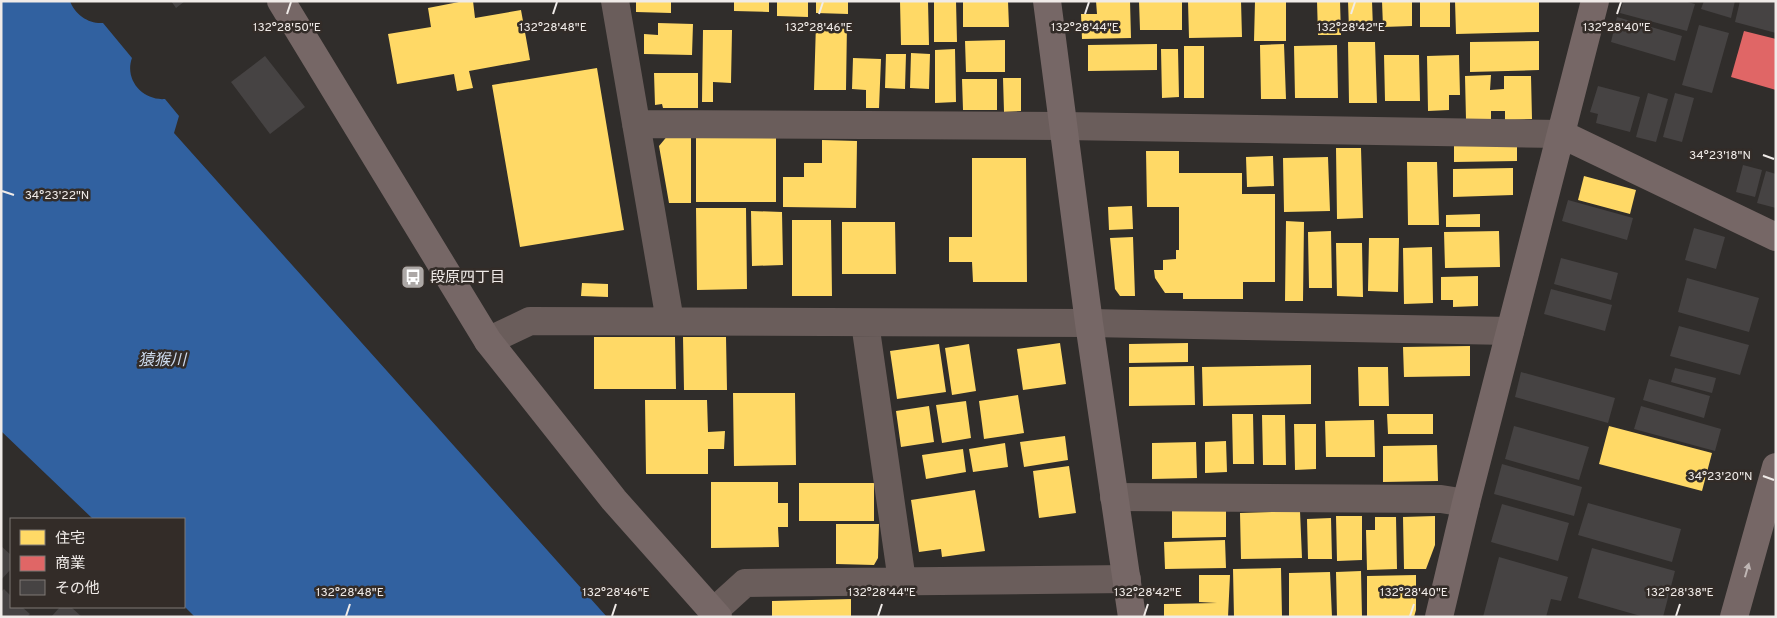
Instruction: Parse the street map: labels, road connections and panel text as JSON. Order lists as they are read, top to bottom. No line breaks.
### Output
{"water":["猿猴川"],"places":{"bus stop":["段原四丁目"]},"legend":["住宅","商業","その他"],"coordinates":["132°28'50\"E","132°28'48\"E","132°28'46\"E","132°28'44\"E","132°28'42\"E","132°28'40\"E","34°23'18\"N","34°23'22\"N","34°23'20\"N","132°28'38\"E"]}
